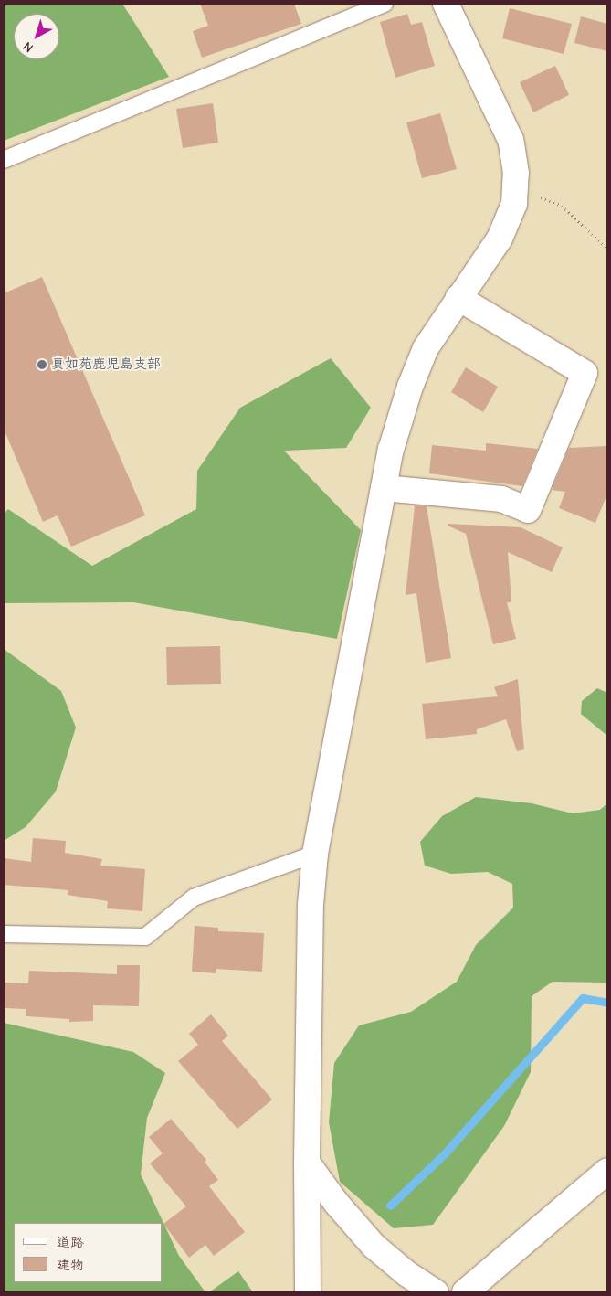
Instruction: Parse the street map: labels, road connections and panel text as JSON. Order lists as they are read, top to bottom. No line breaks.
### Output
{"places":["真如苑鹿児島支部"],"legend":["道路","建物"],"north":"bottom left"}
